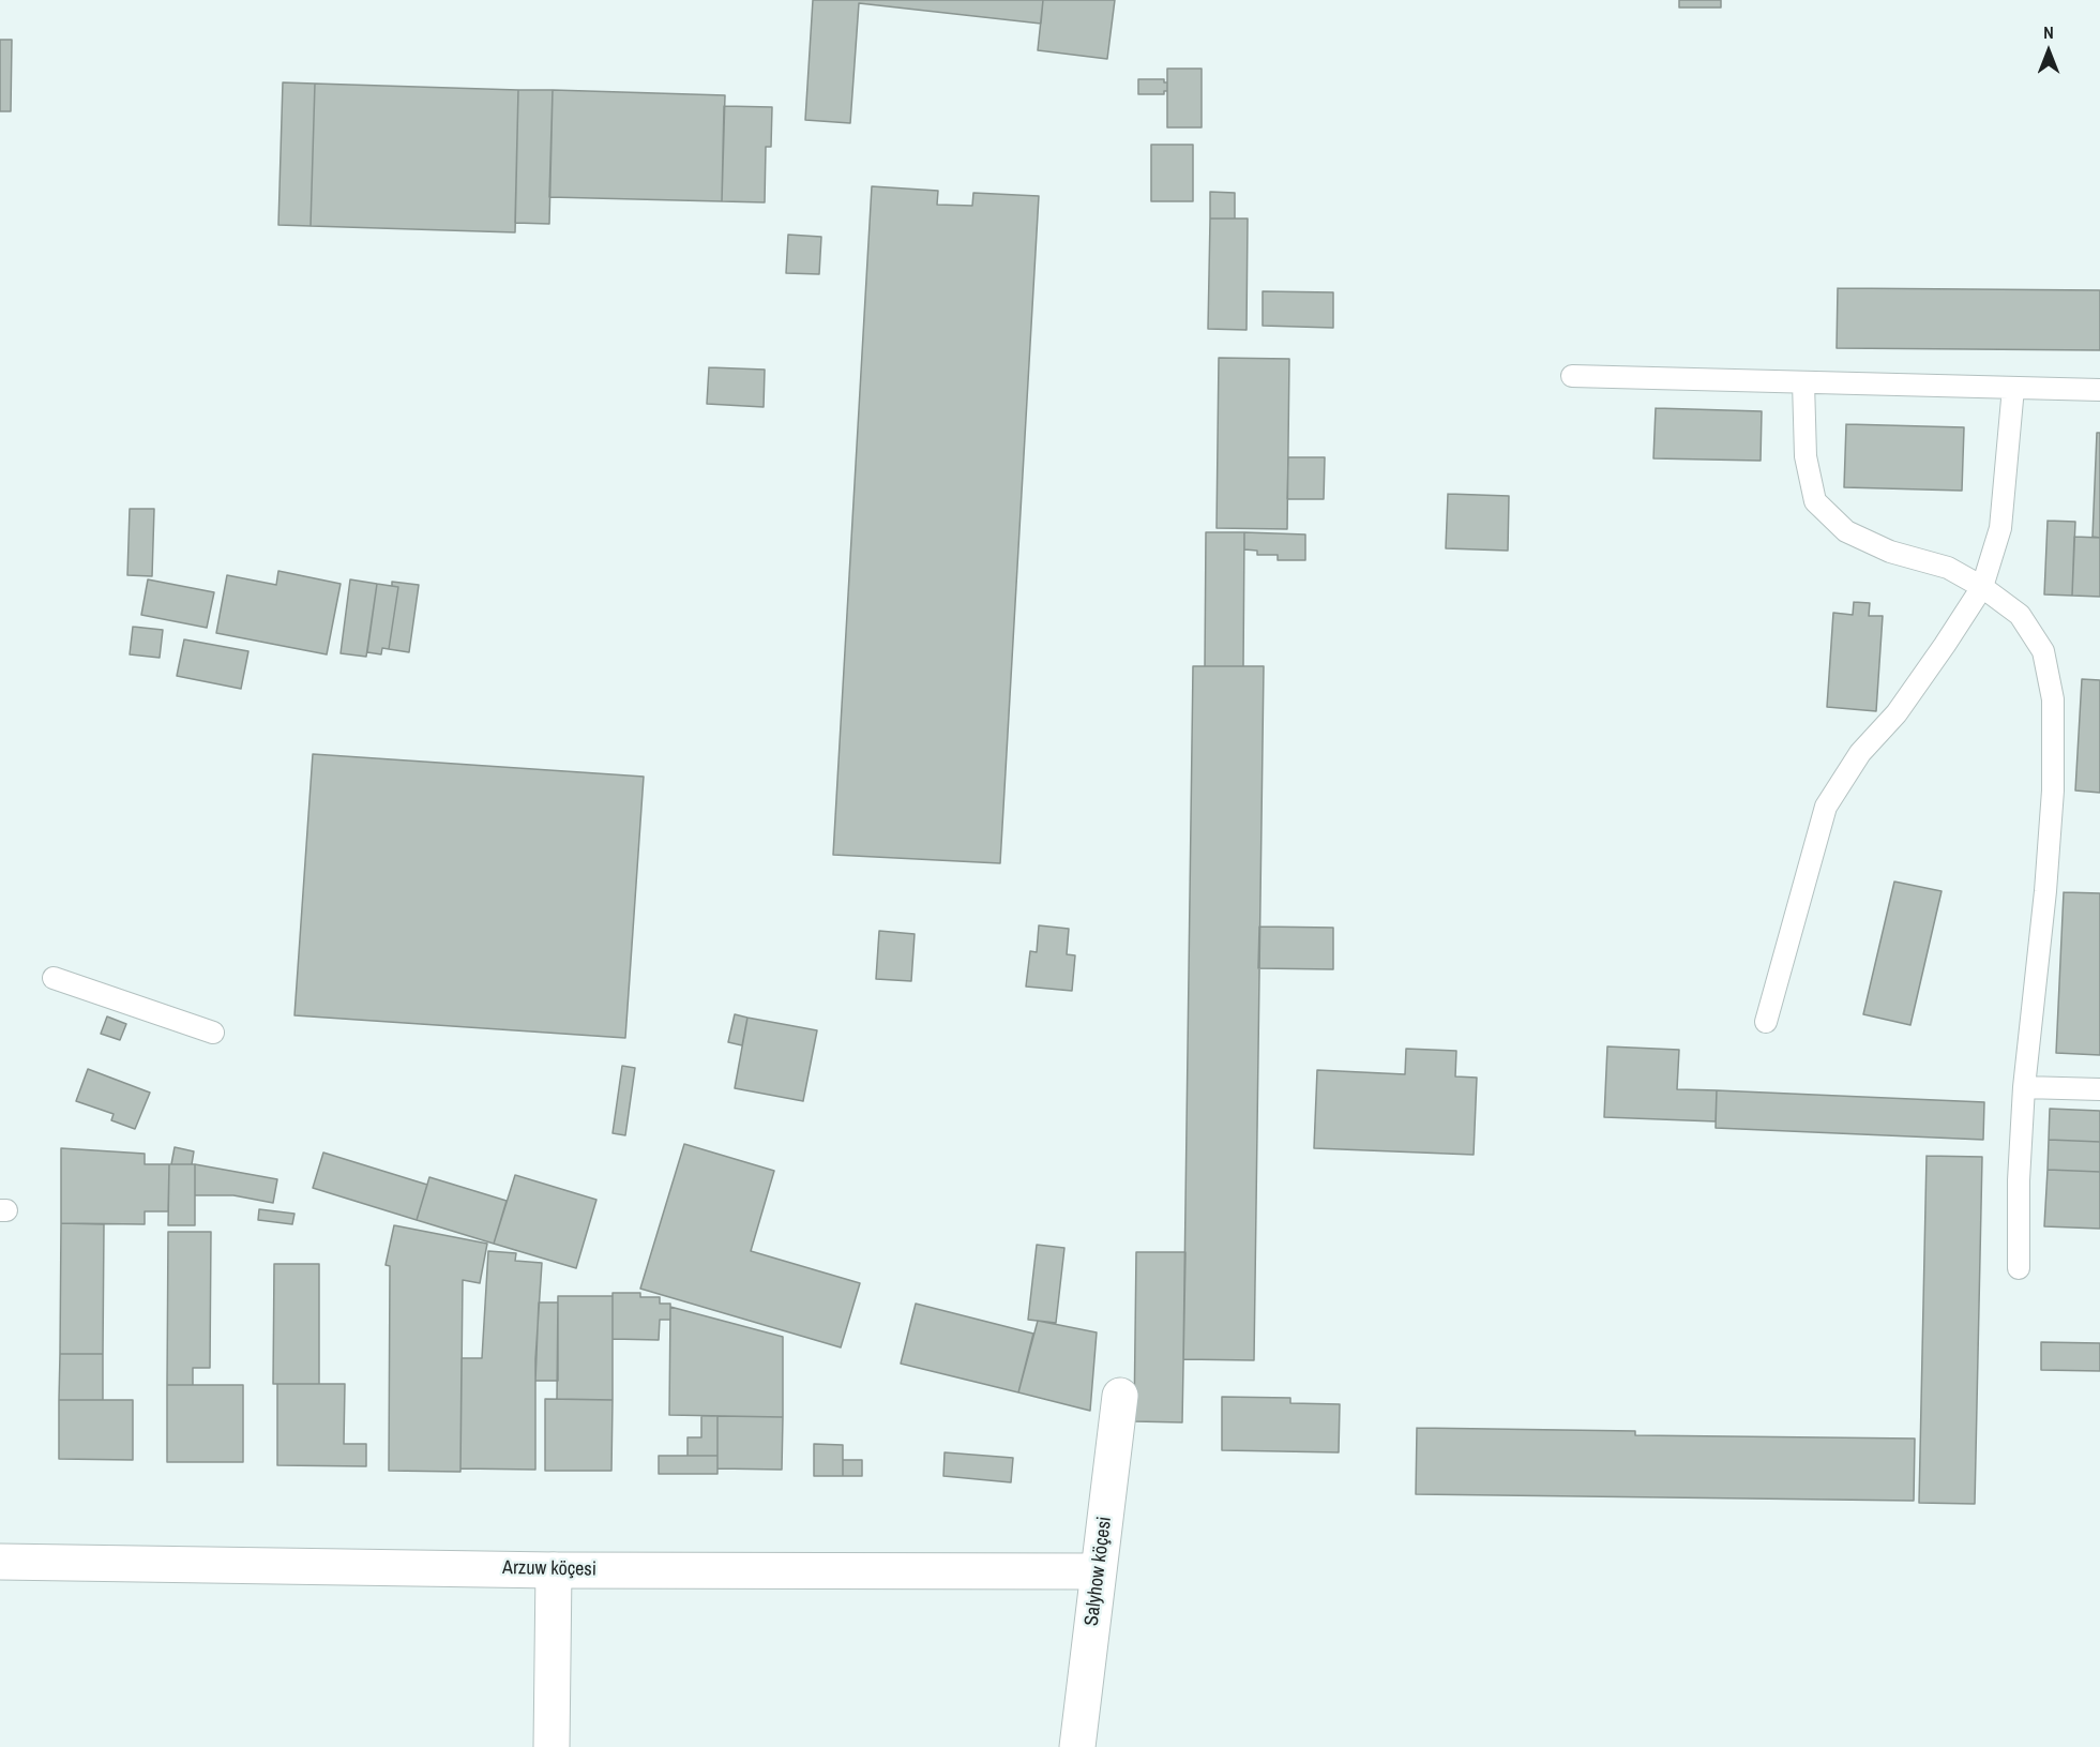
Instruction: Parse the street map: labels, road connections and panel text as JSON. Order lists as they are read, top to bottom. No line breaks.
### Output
{"streets":{"street":["Arzuw köçesi","Salyhow köçesi"]},"crossings":[["Arzuw köçesi","Salyhow köçesi"]],"north":"top"}
